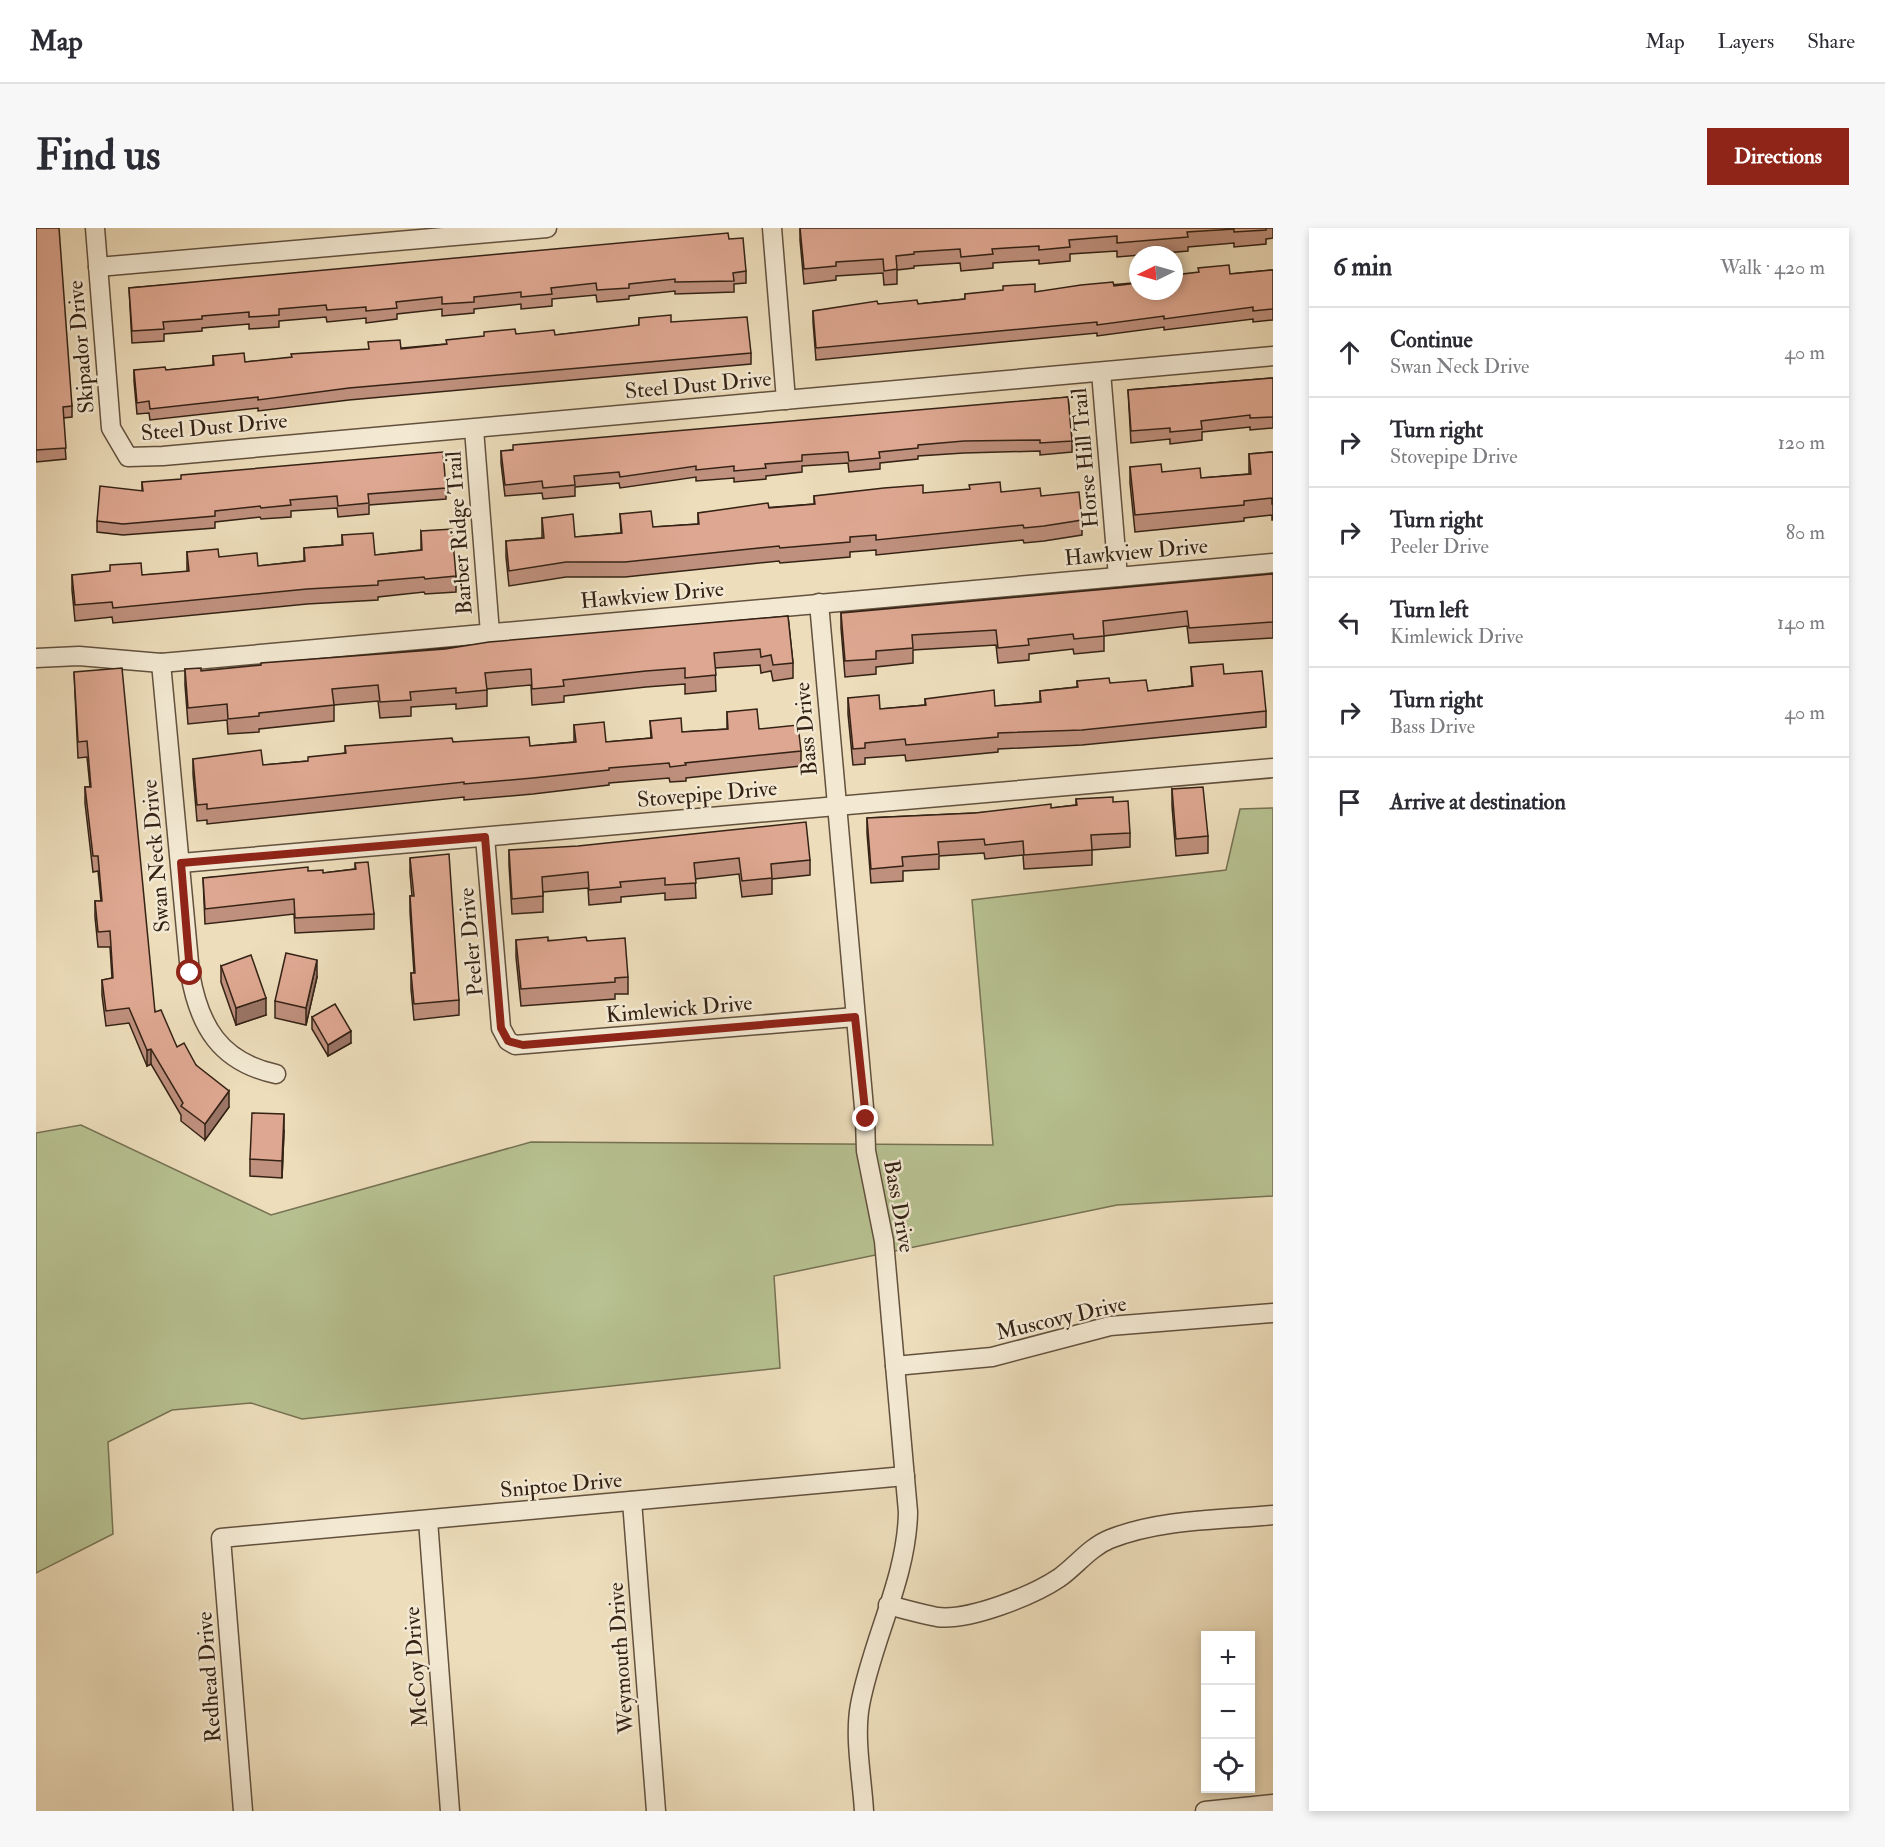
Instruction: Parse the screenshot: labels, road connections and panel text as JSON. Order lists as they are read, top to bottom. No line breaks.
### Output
{"streets":{"street":["Skipador Drive","Steel Dust Drive","Horse Hill Trail","Barber Ridge Trail","Hawkview Drive","Bass Drive","Stovepipe Drive","Swan Neck Drive","Peeler Drive","Kimlewick Drive","Muscovy Drive","Sniptoe Drive","Weymouth Drive","McCoy Drive","Redhead Drive"]},"crossings":[["Skipador Drive","Steel Dust Drive"],["Steel Dust Drive","Horse Hill Trail"],["Steel Dust Drive","Barber Ridge Trail"],["Horse Hill Trail","Hawkview Drive"],["Barber Ridge Trail","Hawkview Drive"],["Hawkview Drive","Bass Drive"],["Hawkview Drive","Swan Neck Drive"],["Bass Drive","Stovepipe Drive"],["Bass Drive","Kimlewick Drive"],["Bass Drive","Muscovy Drive"],["Bass Drive","Sniptoe Drive"],["Stovepipe Drive","Swan Neck Drive"],["Stovepipe Drive","Peeler Drive"],["Peeler Drive","Kimlewick Drive"],["Sniptoe Drive","Weymouth Drive"],["Sniptoe Drive","McCoy Drive"],["Sniptoe Drive","Redhead Drive"]],"north":"left","page":{"header":"Map","nav":["Map","Layers","Share"],"buttons":"Directions","title":"Find us","heading":["6 min","Walk · 420 m"],"list":[["Continue","Swan Neck Drive","40 m"],["Turn right","Stovepipe Drive","120 m"],["Turn right","Peeler Drive","80 m"],["Turn left","Kimlewick Drive","140 m"],["Turn right","Bass Drive","40 m"],"Arrive at destination"],"map_buttons":["+","−"]}}
